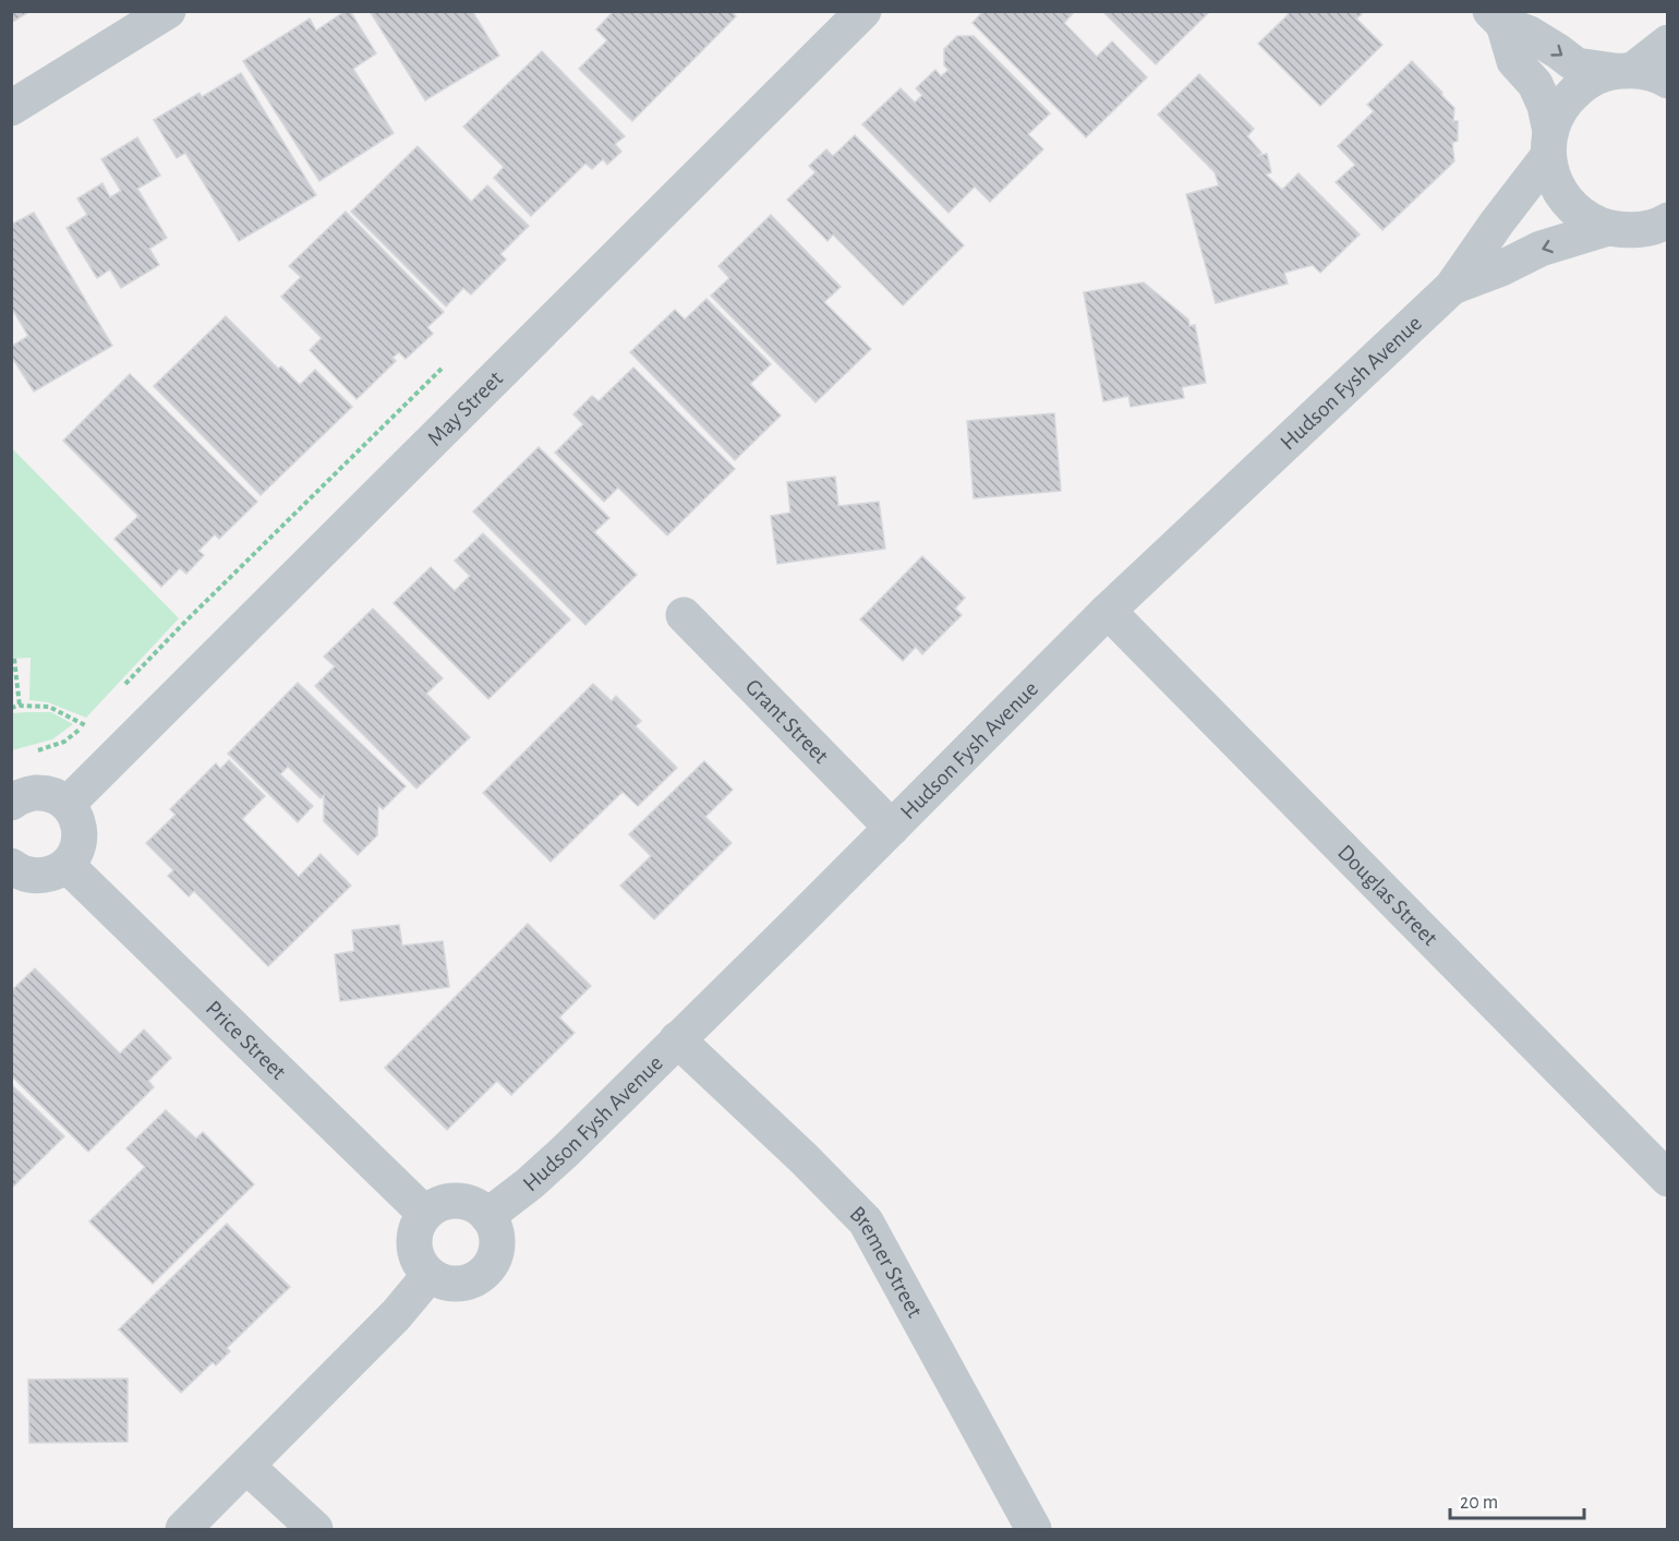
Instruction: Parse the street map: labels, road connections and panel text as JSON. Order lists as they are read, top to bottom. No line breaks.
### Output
{"streets":{"street":["Hudson Fysh Avenue","May Street","Grant Street","Douglas Street","Price Street","Bremer Street"]},"crossings":[["Hudson Fysh Avenue","Grant Street"],["Hudson Fysh Avenue","Douglas Street"],["Hudson Fysh Avenue","Price Street"],["Hudson Fysh Avenue","Bremer Street"]],"scale_bar":"20 m"}
